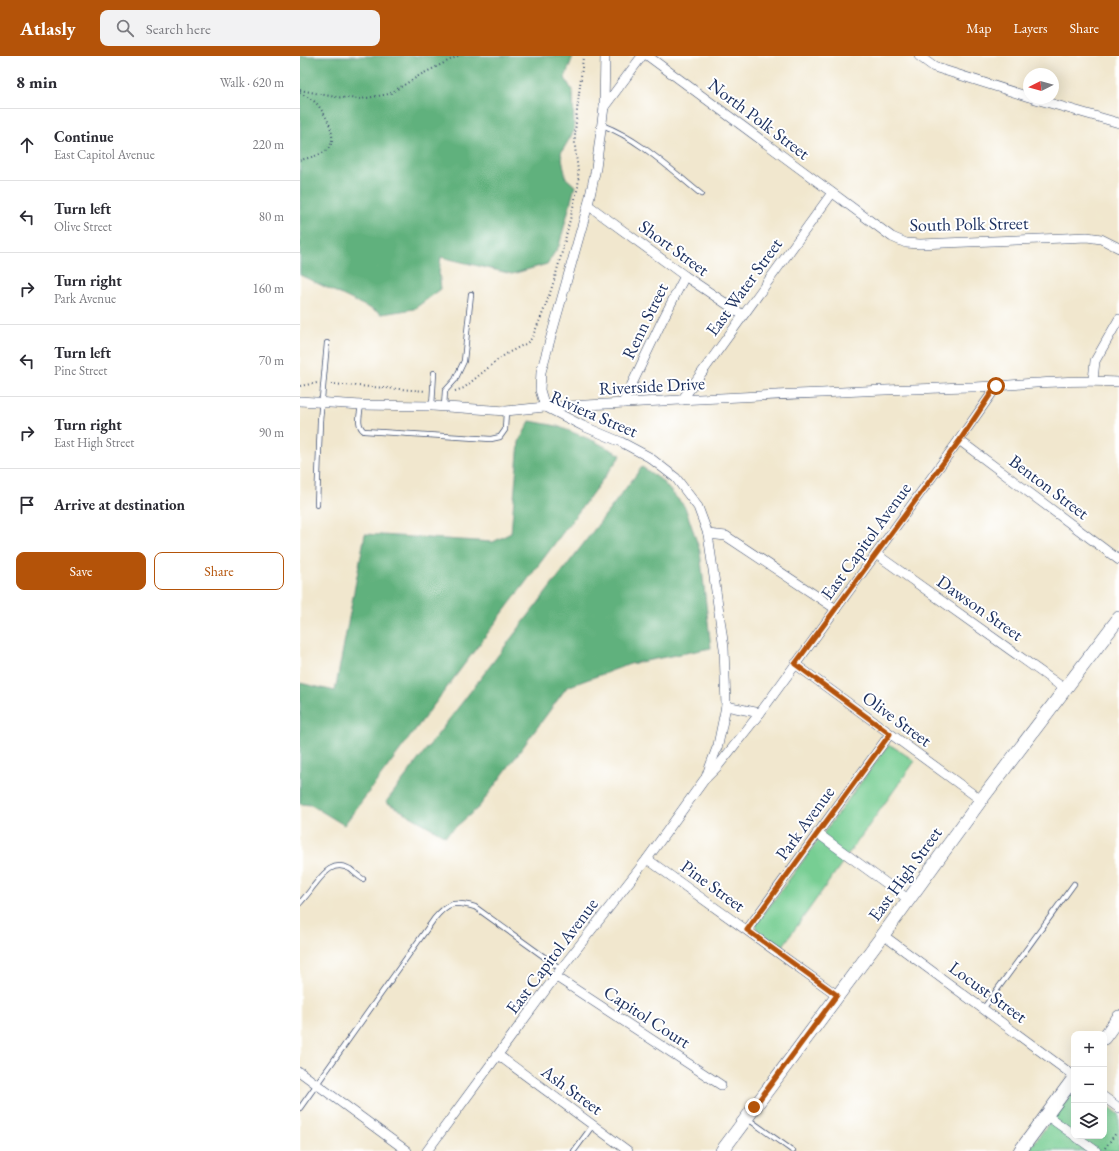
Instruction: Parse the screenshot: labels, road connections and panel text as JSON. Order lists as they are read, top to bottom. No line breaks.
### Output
{"streets":{"main road":["East High Street"],"street":["North Polk Street","South Polk Street","Short Street","East Water Street","Renn Street","Riverside Drive","Riviera Street","Benton Street","East Capitol Avenue","Dawson Street","Olive Street","Park Avenue","Pine Street","Locust Street","Capitol Court","Ash Street"]},"crossings":[["North Polk Street","South Polk Street"],["North Polk Street","East Water Street"],["South Polk Street","East Water Street"],["Short Street","East Water Street"],["Short Street","Renn Street"],["East Water Street","Riverside Drive"],["Renn Street","Riverside Drive"],["Riverside Drive","Riviera Street"],["Riverside Drive","East Capitol Avenue"],["Riviera Street","East Capitol Avenue"],["Benton Street","East Capitol Avenue"],["East Capitol Avenue","Dawson Street"],["East Capitol Avenue","Olive Street"],["East Capitol Avenue","Pine Street"],["East Capitol Avenue","Capitol Court"],["East Capitol Avenue","Ash Street"],["Dawson Street","East High Street"],["Olive Street","Park Avenue"],["Olive Street","East High Street"],["Park Avenue","Pine Street"],["East High Street","Pine Street"],["East High Street","Locust Street"]],"north":"left","page":{"header":"Atlasly","search":"Search here","nav":["Map","Layers","Share"],"heading":["8 min","Walk · 620 m"],"list":[["Continue","East Capitol Avenue","220 m"],["Turn left","Olive Street","80 m"],["Turn right","Park Avenue","160 m"],["Turn left","Pine Street","70 m"],["Turn right","East High Street","90 m"],"Arrive at destination"],"buttons":["Save","Share"],"map_buttons":["+","−"]}}
